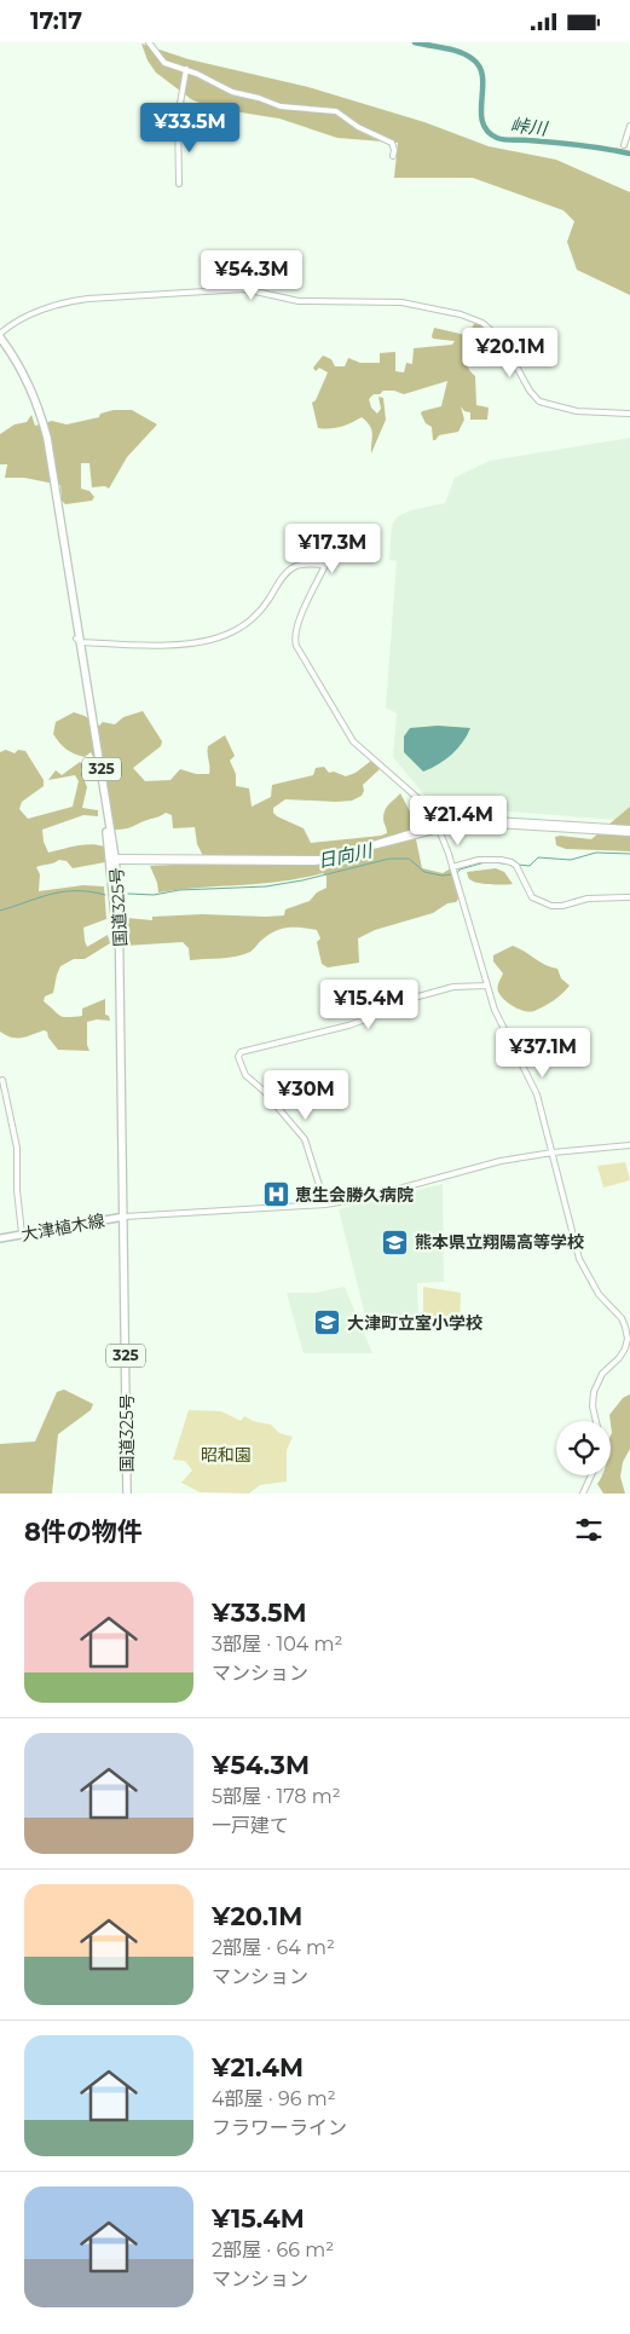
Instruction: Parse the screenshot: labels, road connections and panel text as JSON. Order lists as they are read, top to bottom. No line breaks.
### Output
{"streets":{"highway":["325","国道325号"],"main road":["大津植木線"]},"crossings":[["国道325号","大津植木線"]],"water":["峠川","日向川"],"parks":["昭和園"],"places":{"hospital":["恵生会勝久病院"],"school or university":["熊本県立翔陽高等学校","大津町立室小学校"]},"page":{"status":"17:17","price":["¥33.5M","¥54.3M","¥20.1M","¥17.3M","¥21.4M","¥15.4M","¥37.1M","¥30M"],"heading":"8件の物件","list":[{"name":"¥33.5M","note":"3部屋 · 104 m² · マンション"},{"name":"¥54.3M","note":"5部屋 · 178 m² · 一戸建て"},{"name":"¥20.1M","note":"2部屋 · 64 m² · マンション"},{"name":"¥21.4M","note":"4部屋 · 96 m² · フラワーライン"},{"name":"¥15.4M","note":"2部屋 · 66 m² · マンション"}]}}
